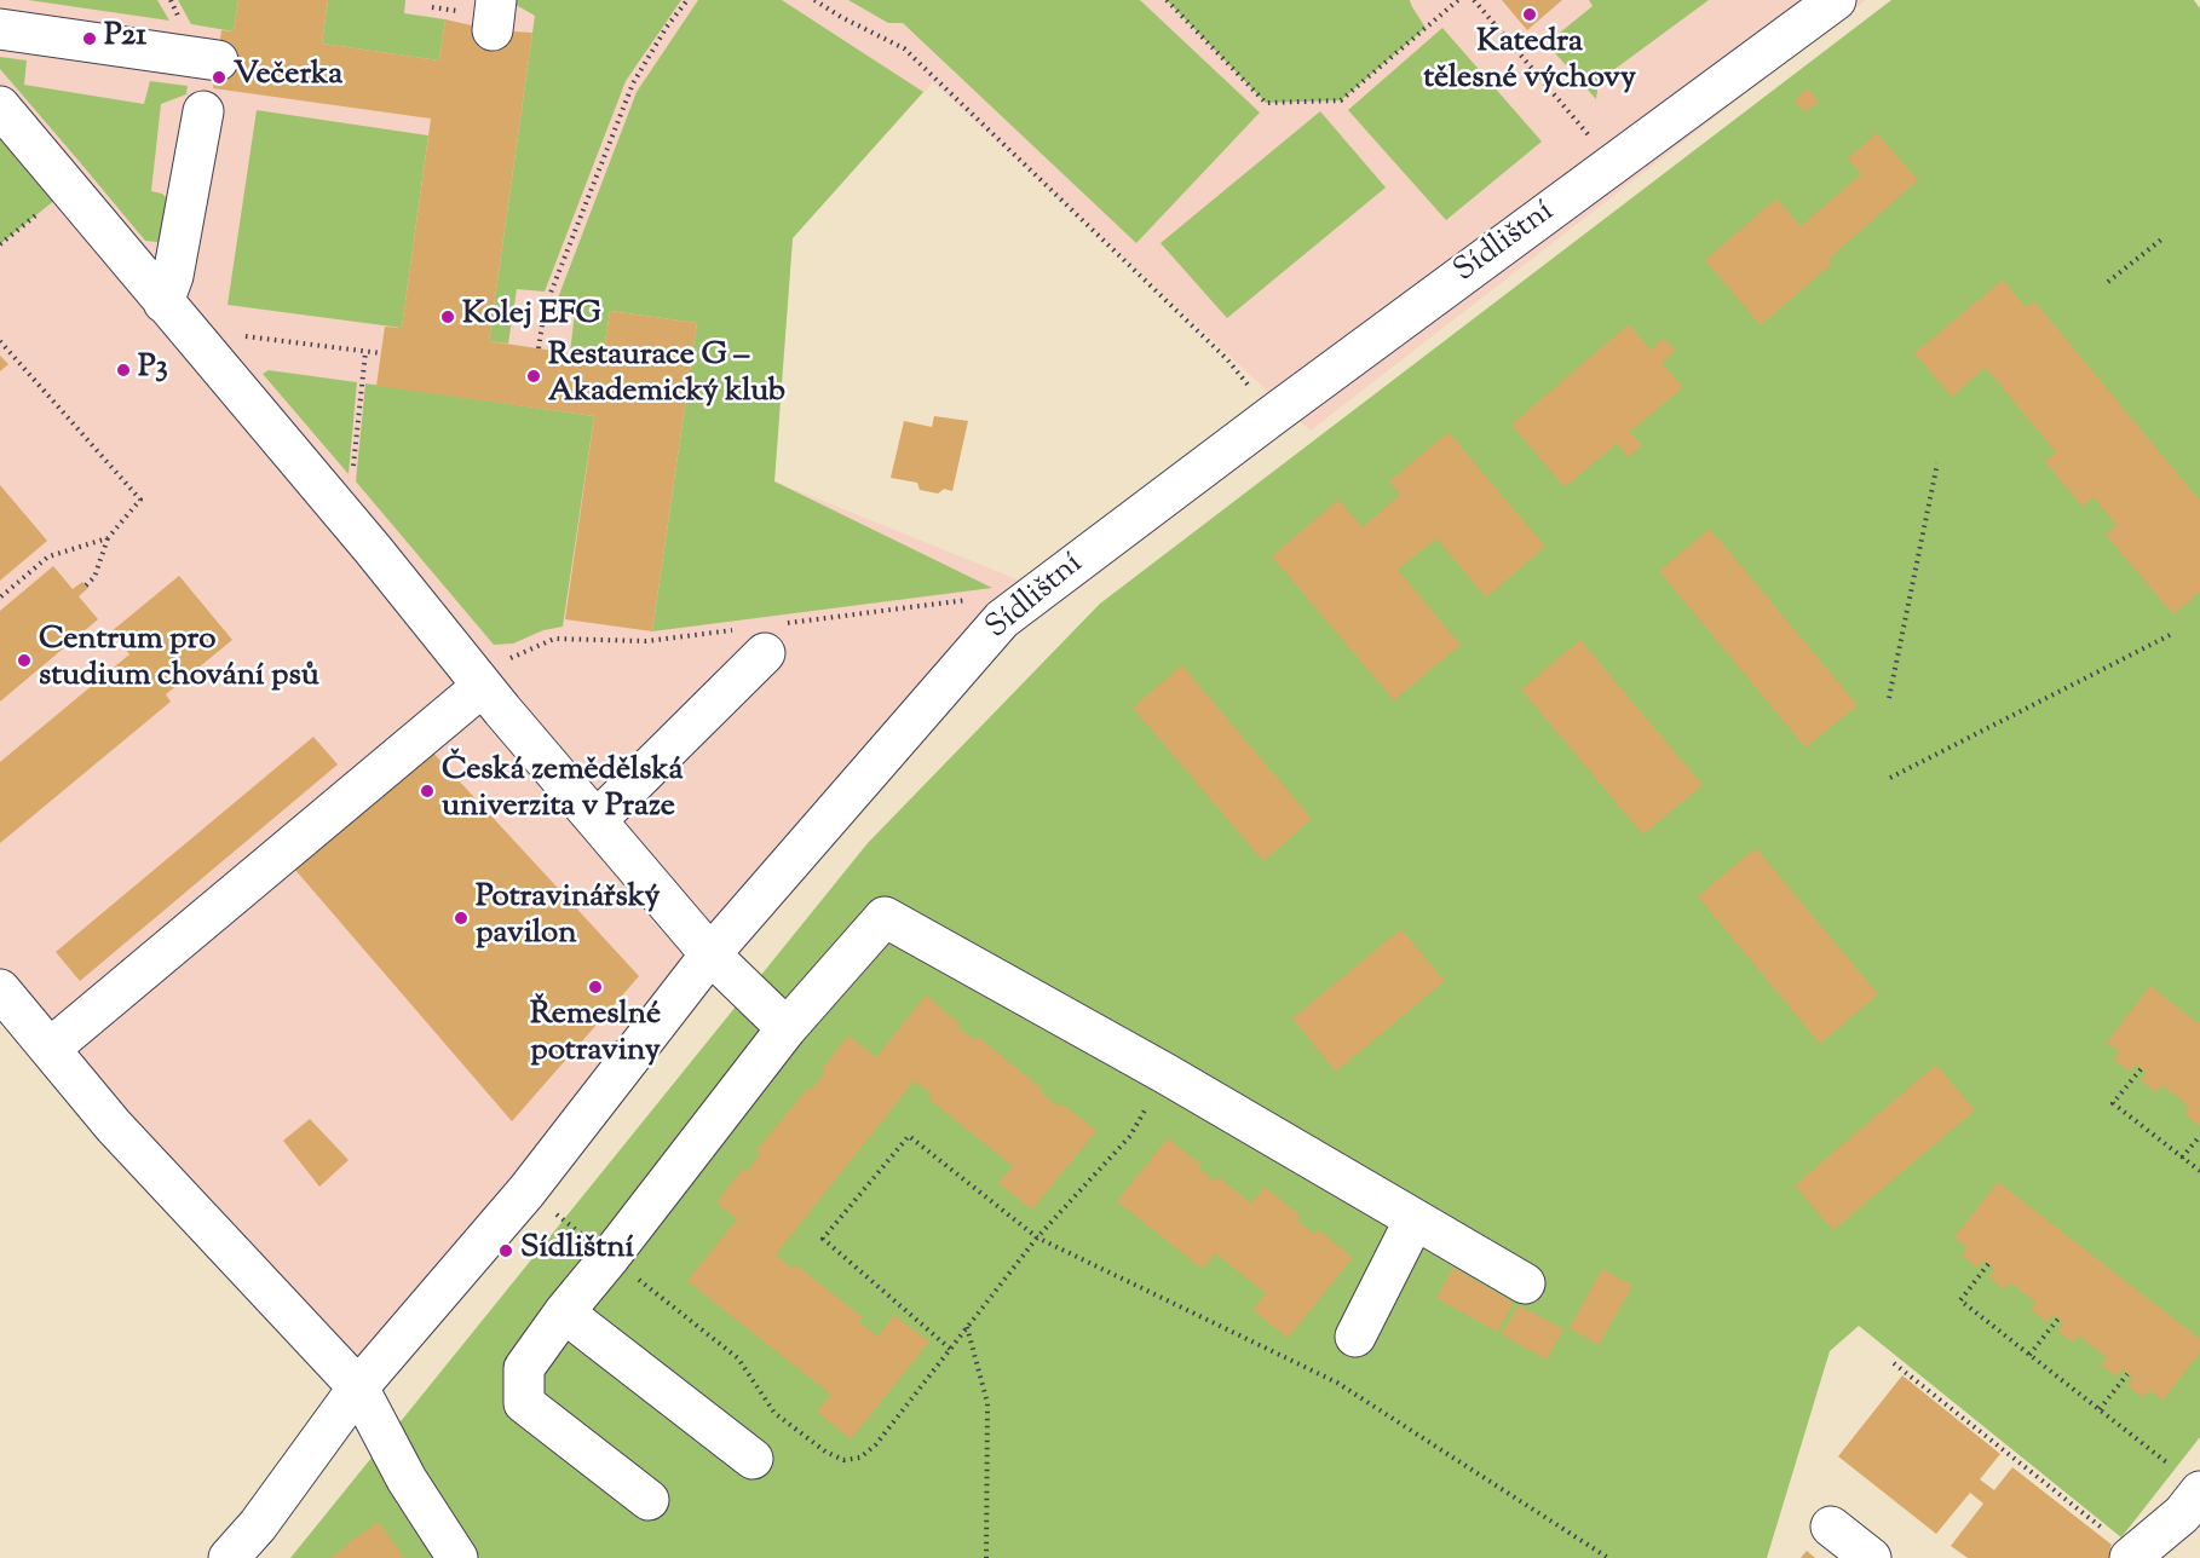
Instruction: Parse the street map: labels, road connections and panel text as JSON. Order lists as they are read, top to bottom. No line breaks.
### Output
{"streets":{"street":["Sídlištní"]},"places":["Katedra tělesné výchovy","P21","Večerka","Kolej EFG","P3","Restaurace G – Akademický klub","Centrum pro studium chování psů","Česká zemědělská univerzita v Praze","Potravinářský pavilon","Řemeslné potraviny","Sídlištní"]}
